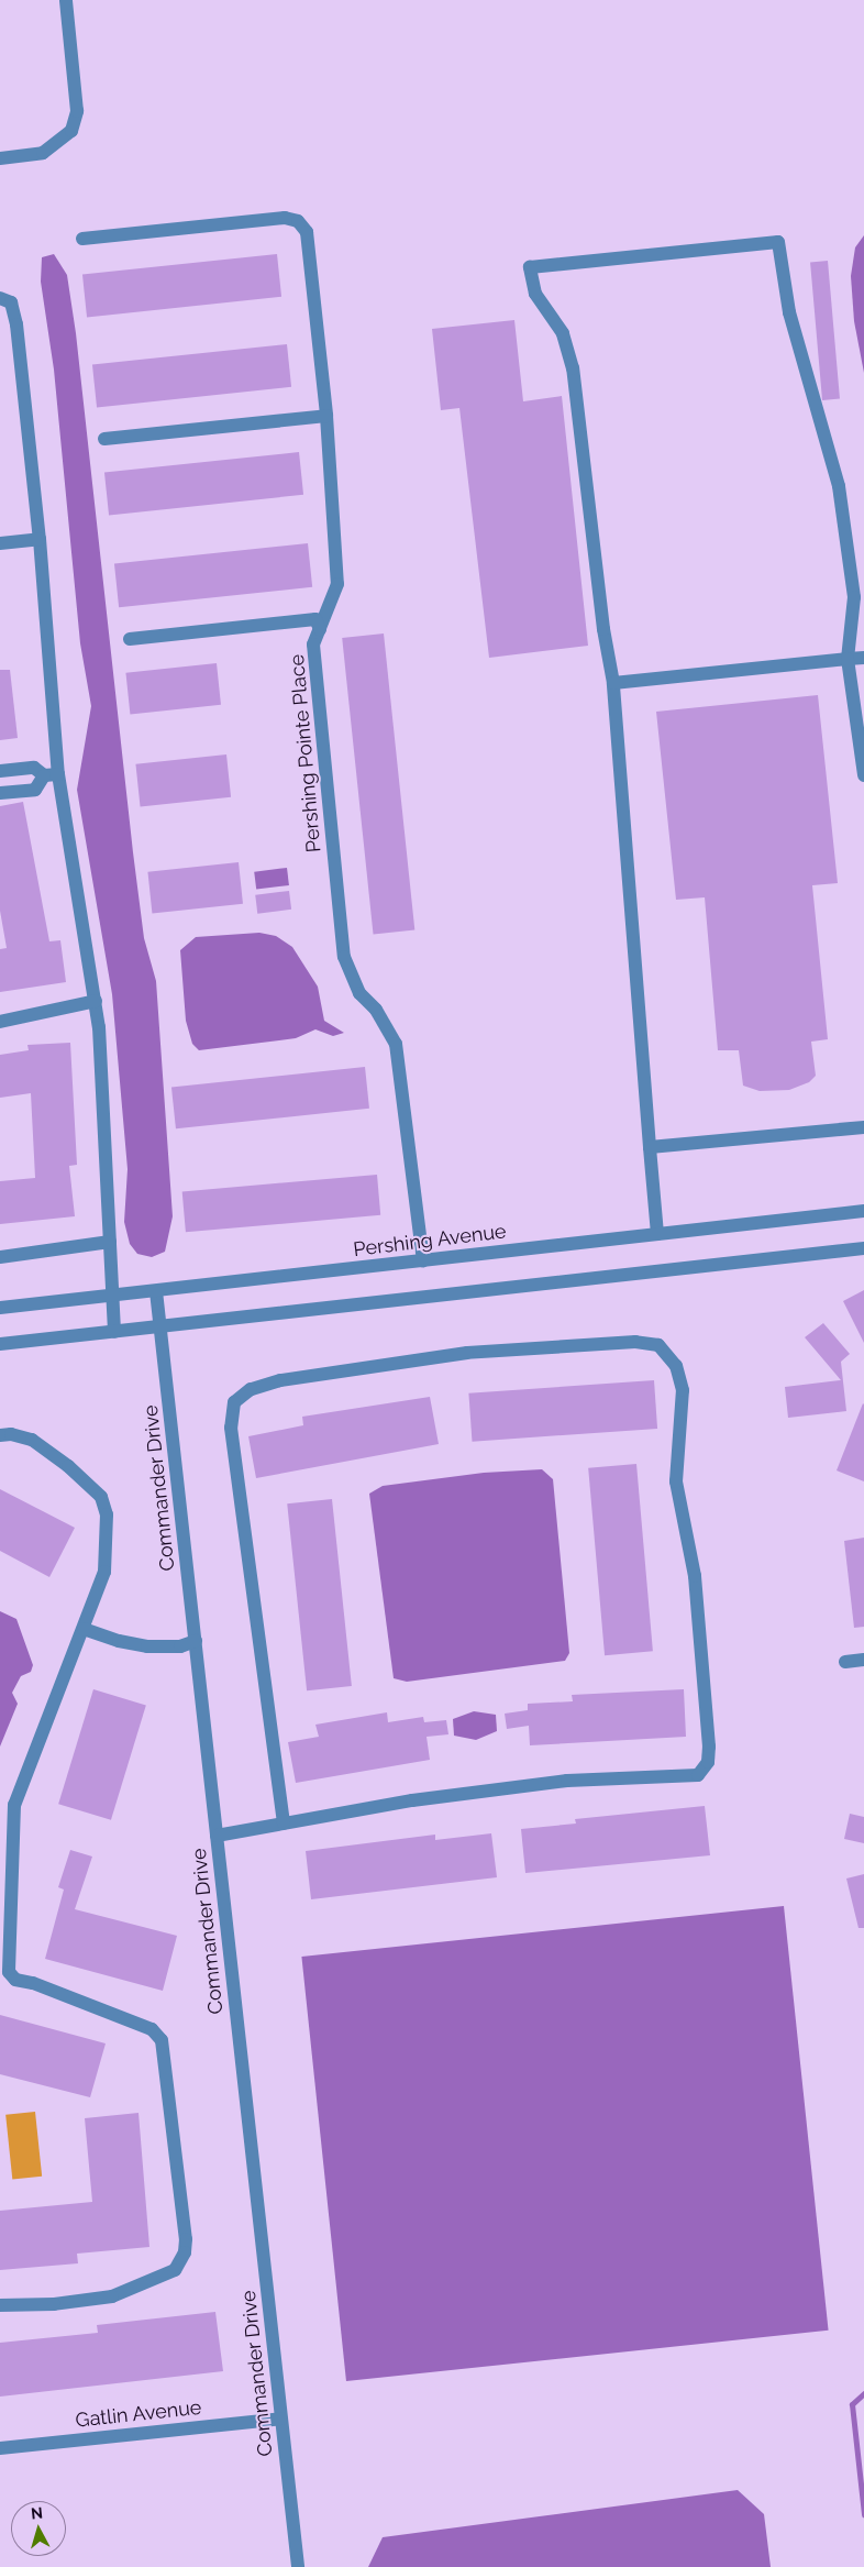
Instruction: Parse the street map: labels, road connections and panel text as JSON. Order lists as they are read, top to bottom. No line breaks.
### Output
{"streets":{"street":["Pershing Pointe Place","Pershing Avenue","Commander Drive","Gatlin Avenue"]},"crossings":[["Pershing Pointe Place","Pershing Avenue"],["Pershing Avenue","Commander Drive"],["Commander Drive","Gatlin Avenue"]],"north":"top"}
